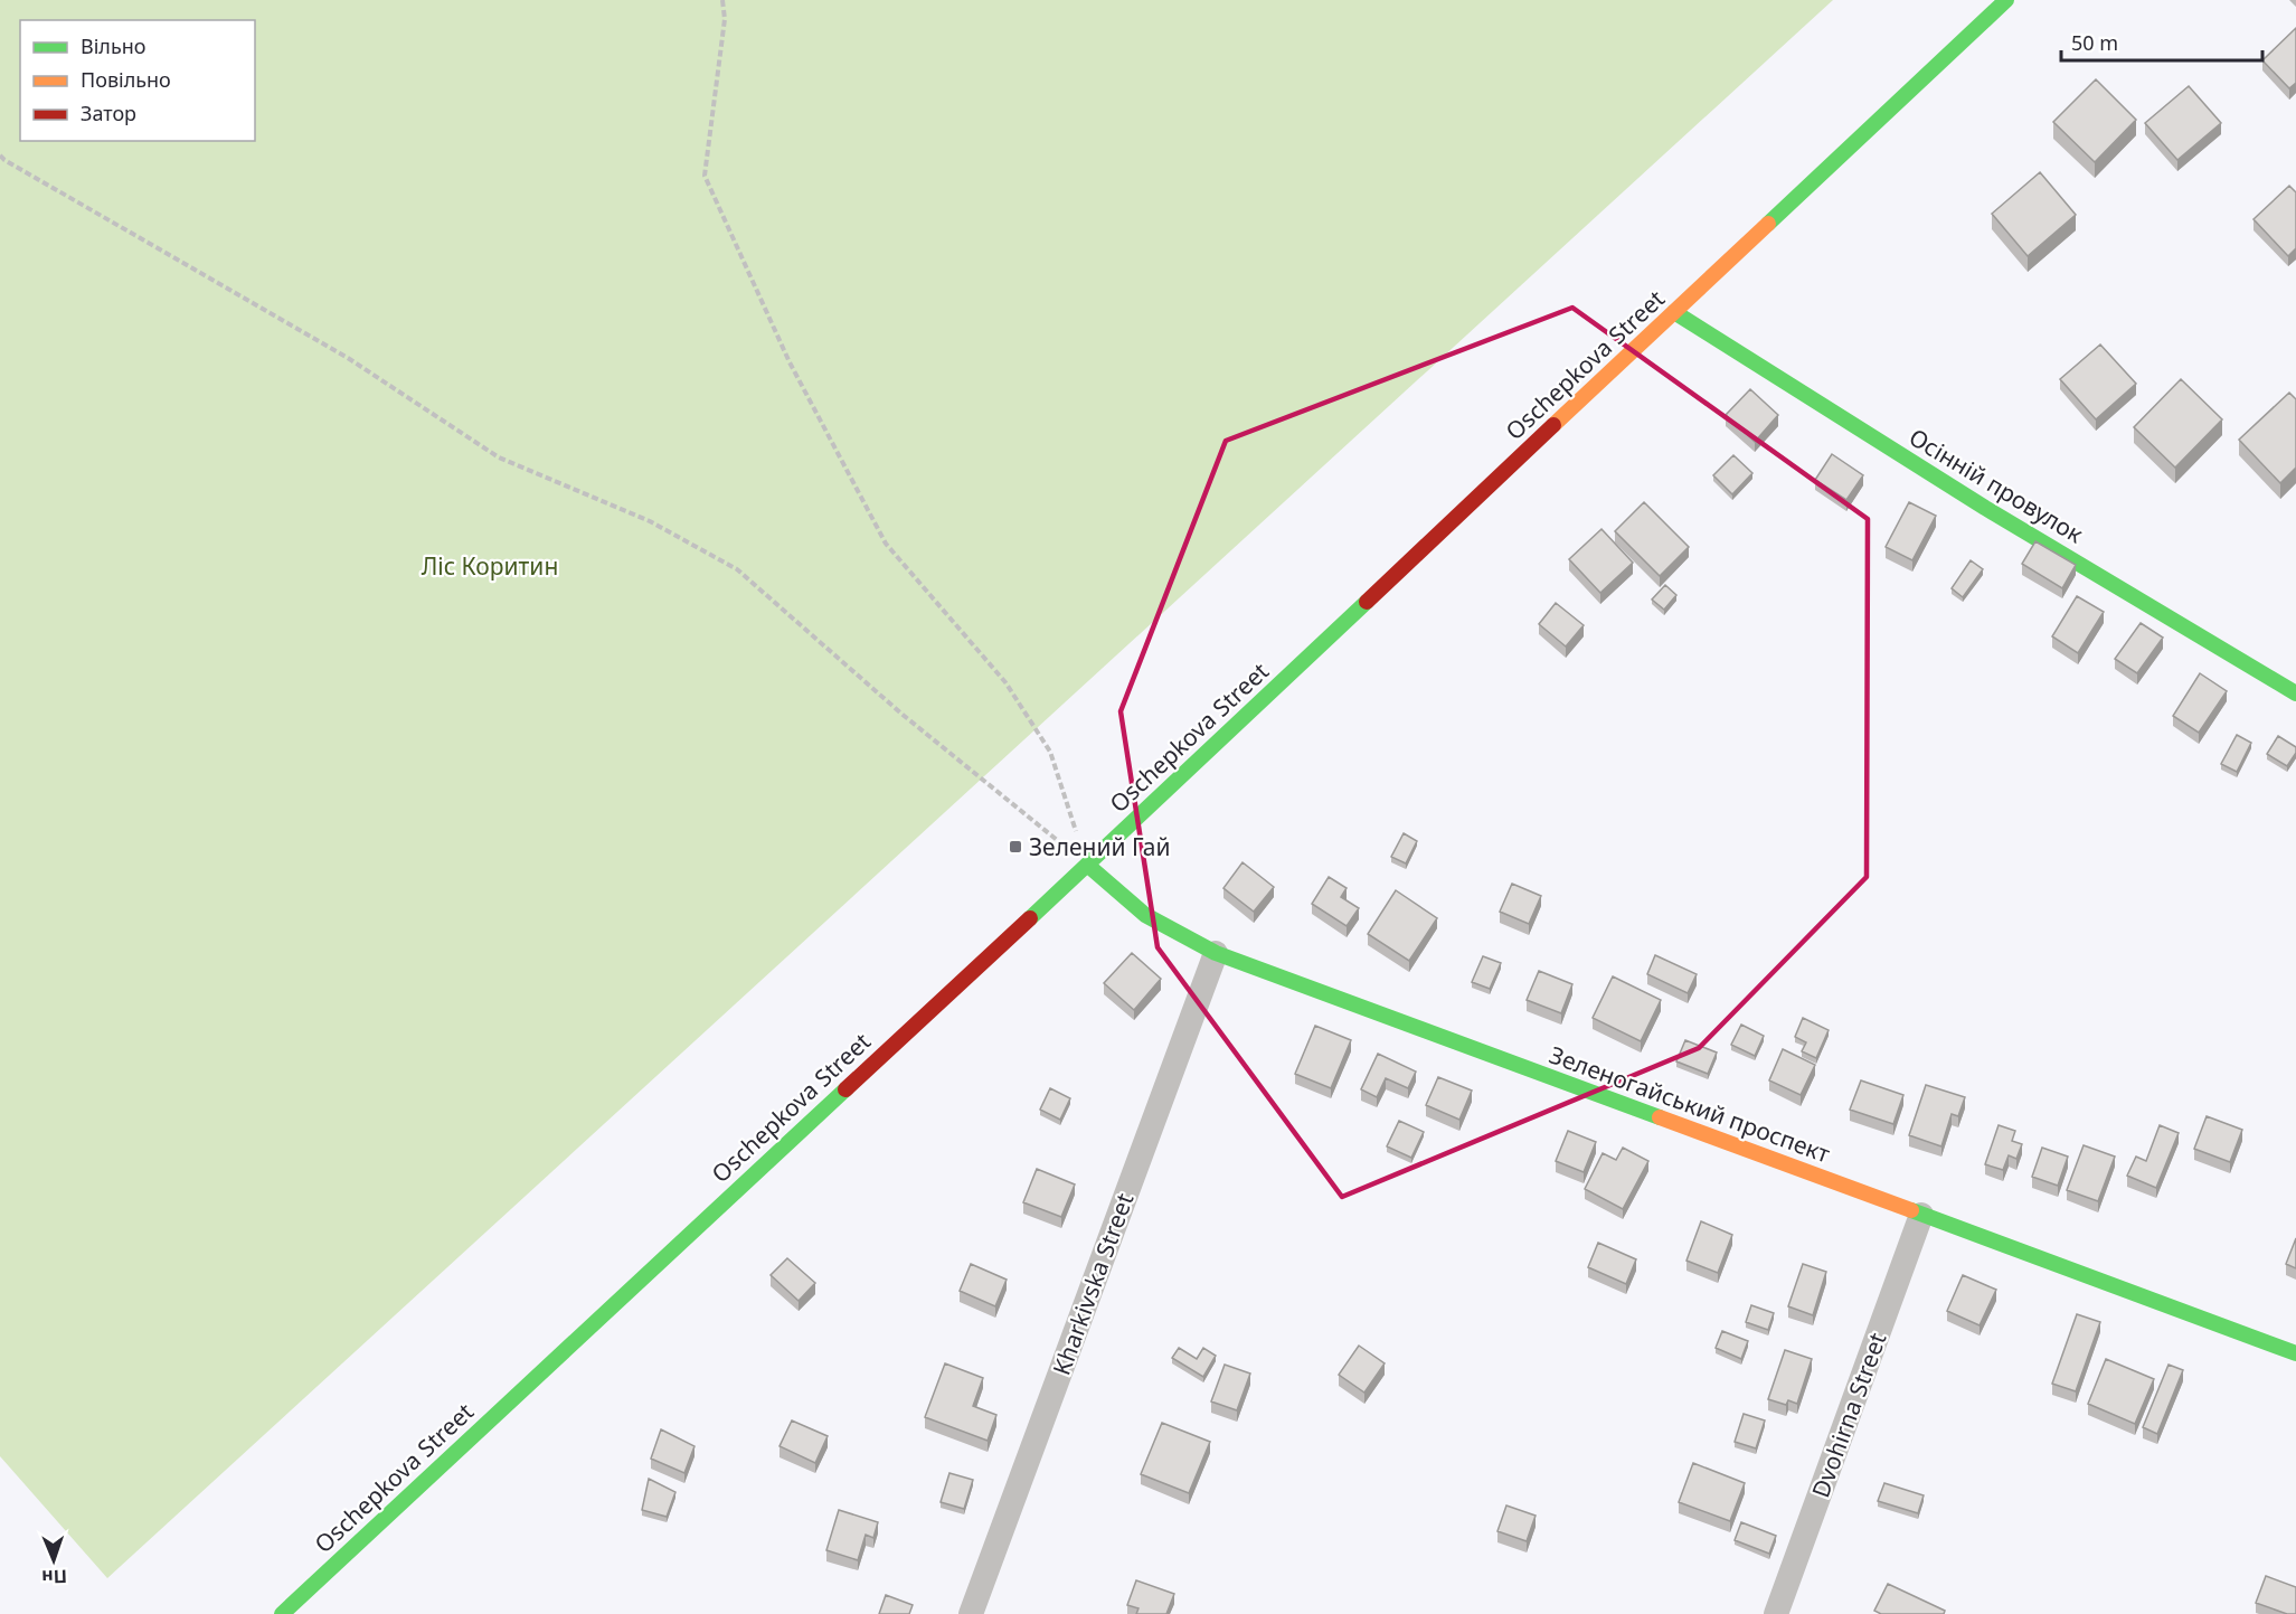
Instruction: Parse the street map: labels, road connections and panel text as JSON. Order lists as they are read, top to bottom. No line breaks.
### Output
{"streets":{"main road":["Oschepkova Street","Осінній провулок","Зеленогайський проспект"],"street":["Kharkivska Street","Dvohirna Street"]},"crossings":[["Oschepkova Street","Осінній провулок"],["Oschepkova Street","Зеленогайський проспект"],["Зеленогайський проспект","Kharkivska Street"],["Зеленогайський проспект","Dvohirna Street"]],"parks":["Ліс Коритин"],"places":{"transit":["Зелений Гай"]},"legend":["Вільно","Повільно","Затор"],"scale_bar":"50 m","north":"bottom"}
